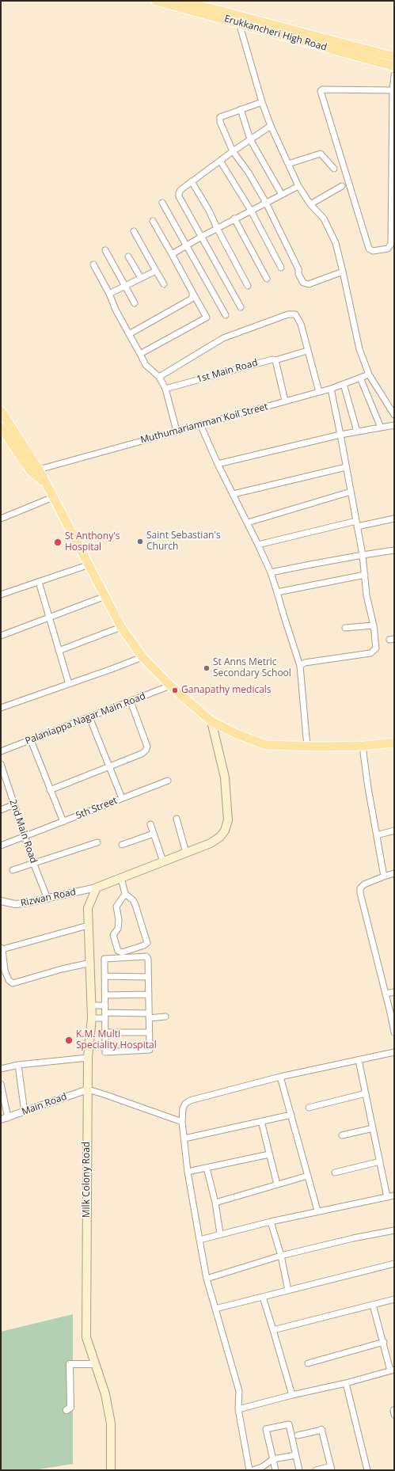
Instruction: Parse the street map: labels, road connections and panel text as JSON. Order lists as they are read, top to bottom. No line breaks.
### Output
{"streets":{"main road":["Erukkancheri High Road","Milk Colony Road"],"street":["1st Main Road","Muthumariamman Koil Street","Palaniappa Nagar Main Road","5th Street","2nd Main Road","Rizwan Road","Main Road"]},"crossings":[["5th Street","2nd Main Road"],["2nd Main Road","Rizwan Road"],["Rizwan Road","Milk Colony Road"],["Main Road","Milk Colony Road"]],"places":["Saint Sebastian's Church","St Anthony's Hospital","St Anns Metric Secondary School","Ganapathy medicals","K.M. Multi Speciality Hospital"]}
